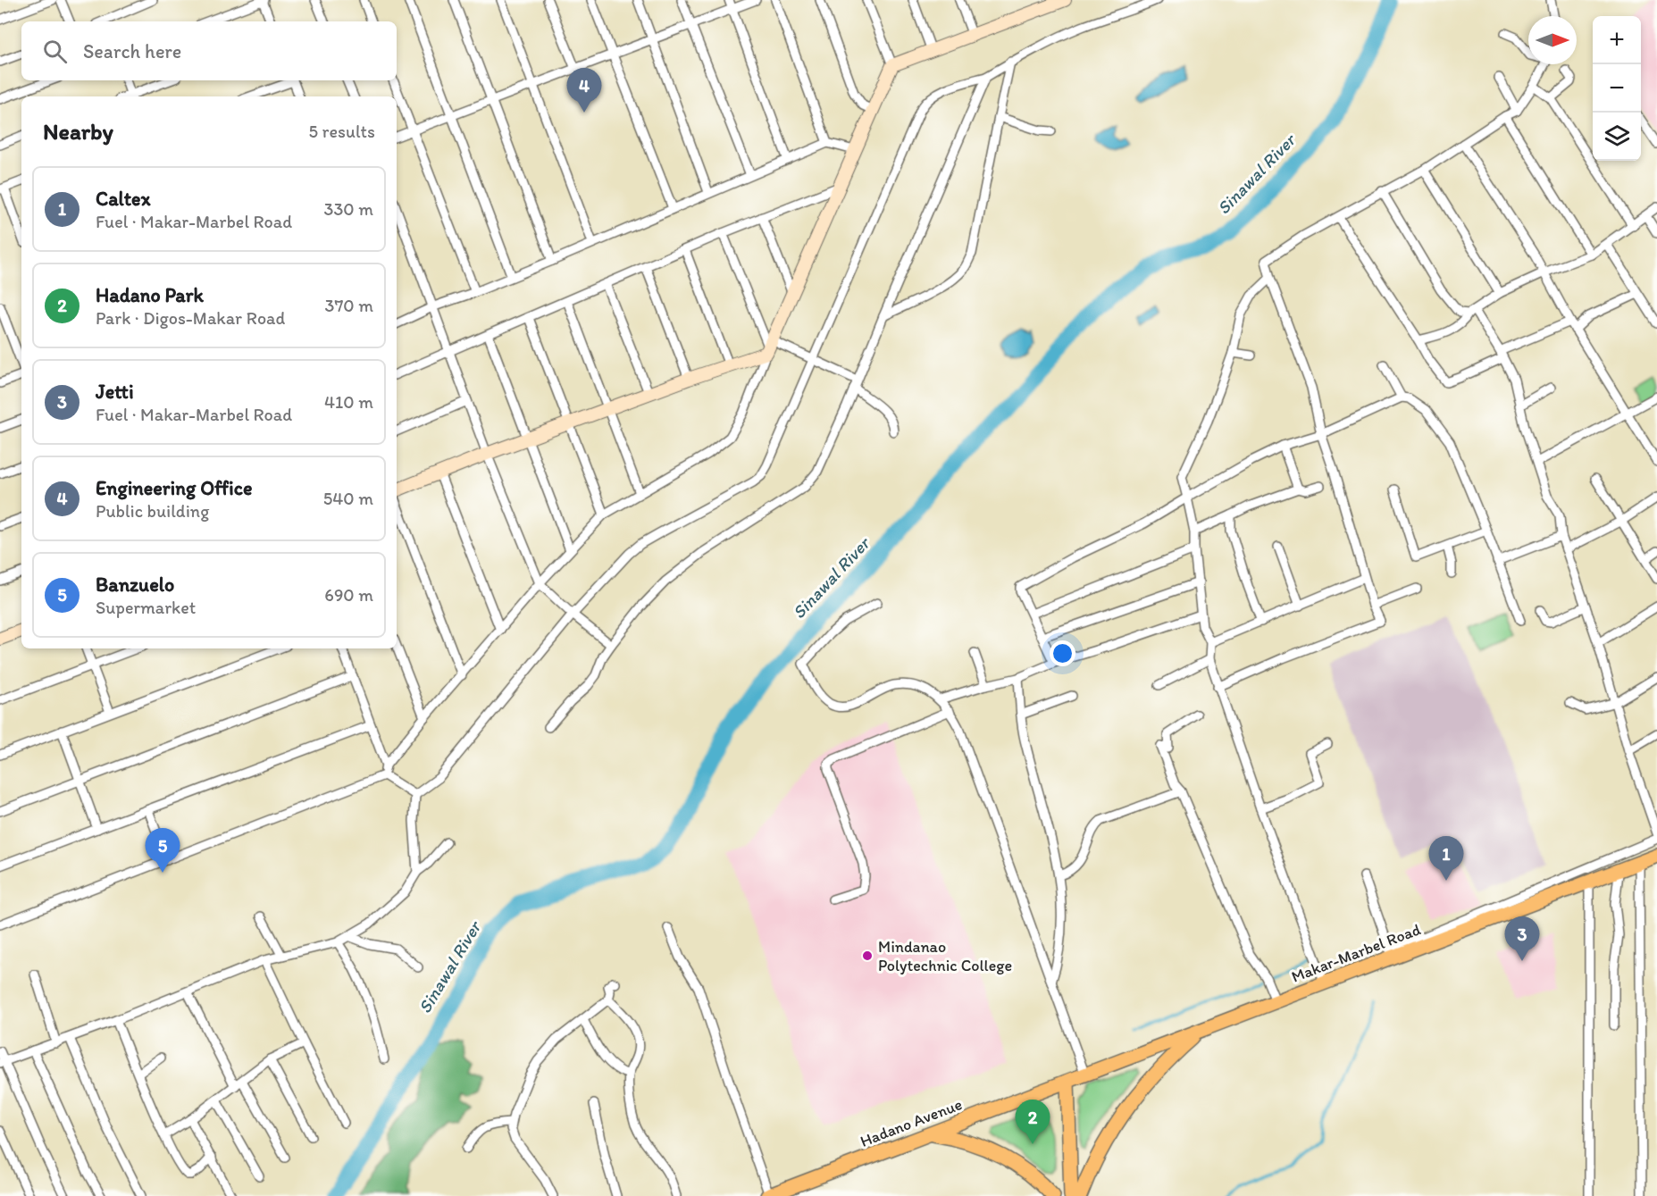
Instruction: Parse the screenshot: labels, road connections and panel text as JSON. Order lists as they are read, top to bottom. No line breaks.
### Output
{"streets":{"main road":["Makar-Marbel Road","Hadano Avenue"]},"crossings":[["Makar-Marbel Road","Hadano Avenue"]],"water":["Sinawal River"],"places":["Mindanao Polytechnic College"],"north":"right","page":{"map_buttons":["+","−"],"search":"Search here","pins":["4","5","1","3","2"],"heading":["Nearby","5 results"],"list":[{"mark":"1","name":"Caltex","note":"Fuel · Makar-Marbel Road","value":"330 m"},{"mark":"2","name":"Hadano Park","note":"Park · Digos-Makar Road","value":"370 m"},{"mark":"3","name":"Jetti","note":"Fuel · Makar-Marbel Road","value":"410 m"},{"mark":"4","name":"Engineering Office","note":"Public building","value":"540 m"},{"mark":"5","name":"Banzuelo","note":"Supermarket","value":"690 m"}]}}
